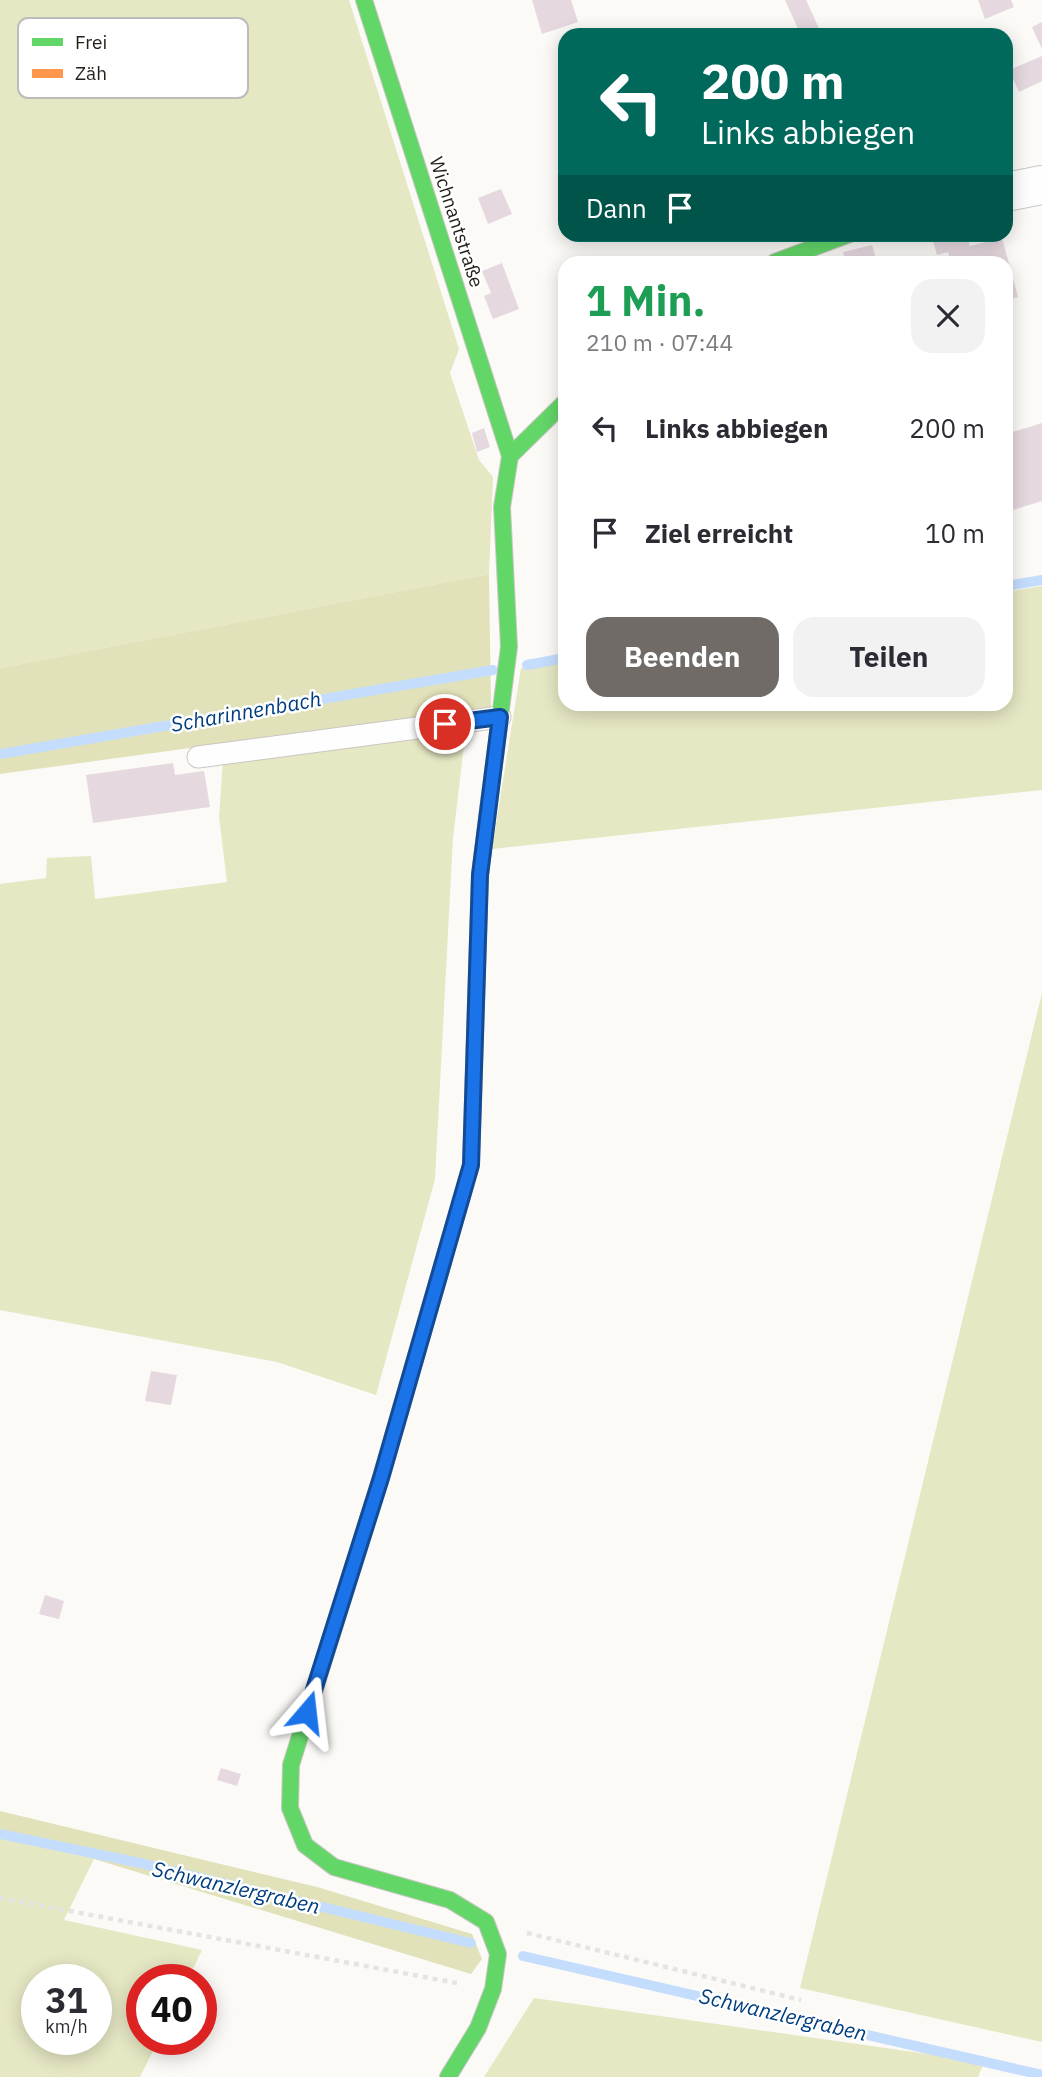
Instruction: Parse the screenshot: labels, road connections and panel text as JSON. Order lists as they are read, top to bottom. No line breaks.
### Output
{"streets":{"street":["Wichnantstraße"]},"water":["Scharinnenbach","Schwanzlergraben"],"legend":["Frei","Zäh"],"page":{"turn":["200 m","Links abbiegen"],"then":"Dann","heading":["1 Min.","210 m · 07:44"],"list":[{"name":"Links abbiegen","value":"200 m"},{"name":"Ziel erreicht","value":"10 m"}],"buttons":["Beenden","Teilen"],"speed":"31 km/h","limit":"40"}}
